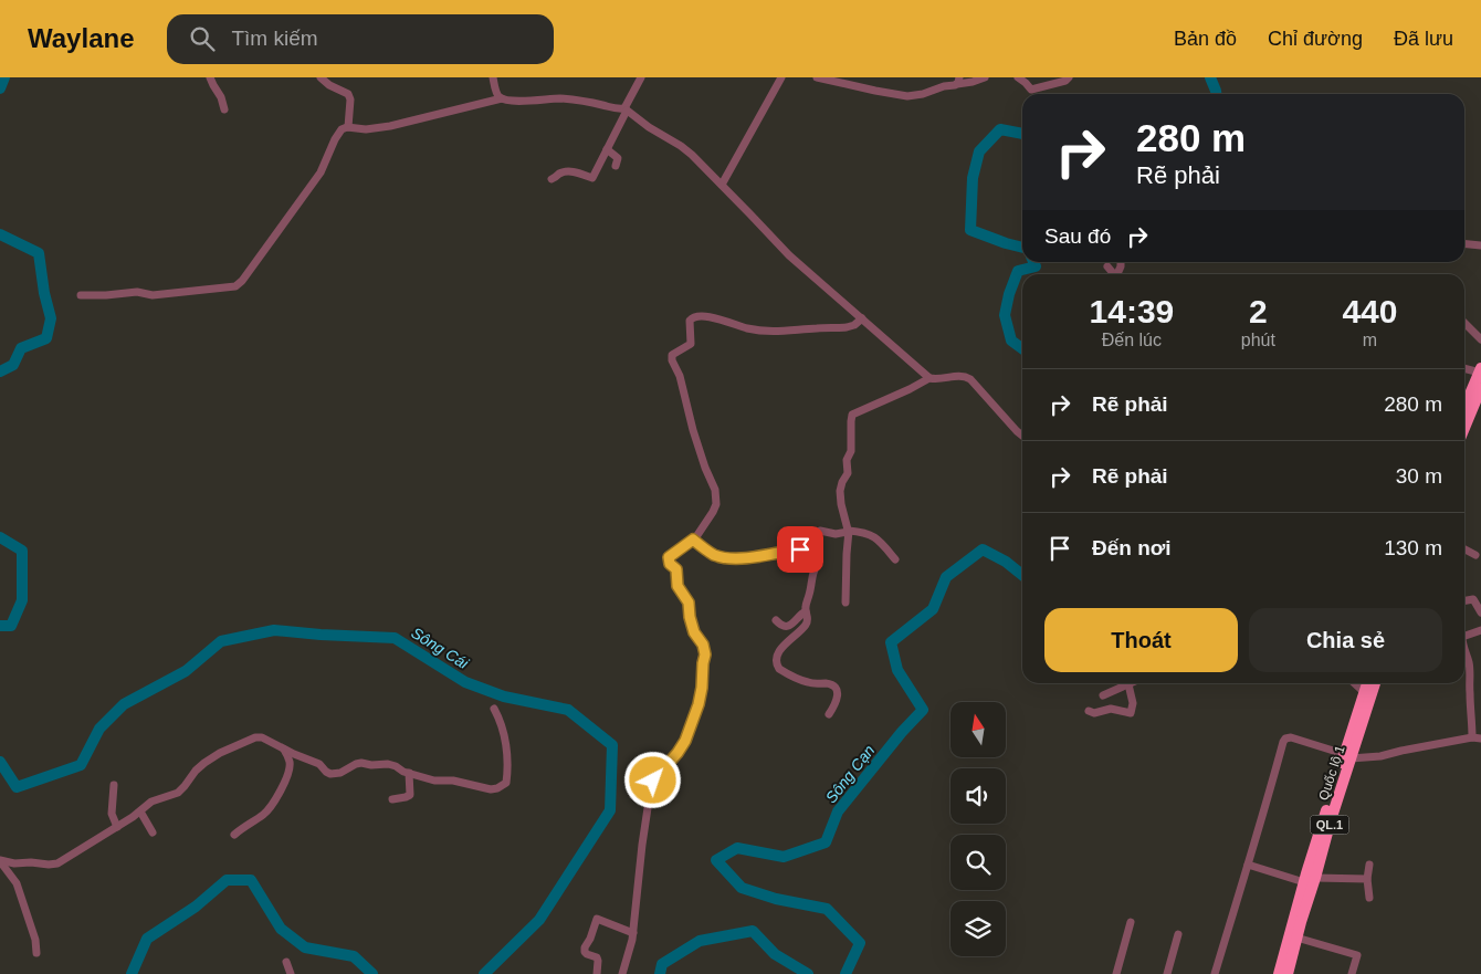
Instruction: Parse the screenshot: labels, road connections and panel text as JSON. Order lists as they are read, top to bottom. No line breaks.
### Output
{"streets":{"highway":["Quốc lộ 1","QL.1"]},"water":["Sông Cái","Sông Cạn"],"north":"top","page":{"header":"Waylane","search":"Tìm kiếm","nav":["Bản đồ","Chỉ đường","Đã lưu"],"turn":["280 m","Rẽ phải"],"then":"Sau đó","eta":["14:39","Đến lúc","2","phút","440","m"],"list":[{"name":"Rẽ phải","value":"280 m"},{"name":"Rẽ phải","value":"30 m"},{"name":"Đến nơi","value":"130 m"}],"buttons":["Thoát","Chia sẻ"]}}
